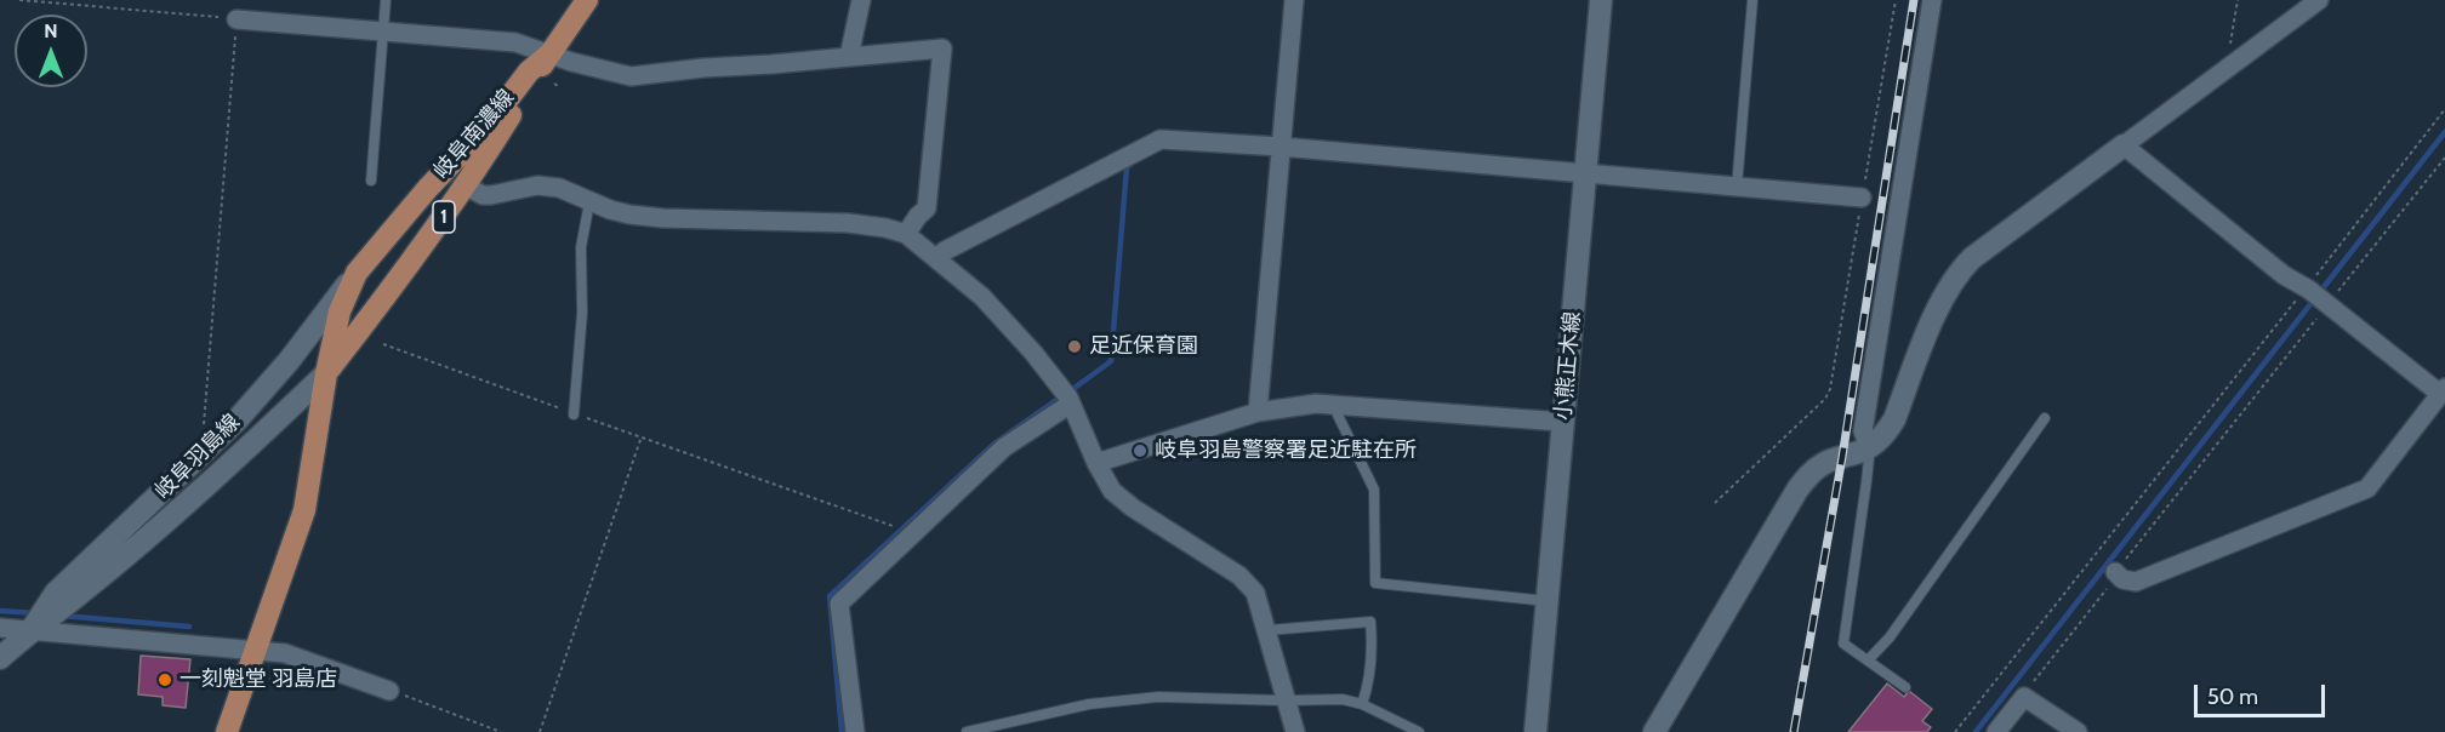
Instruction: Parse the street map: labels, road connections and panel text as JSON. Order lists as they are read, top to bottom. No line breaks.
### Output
{"streets":{"main road":["岐阜南濃線","1","小熊正木線","岐阜羽島線"]},"crossings":[["岐阜南濃線","岐阜羽島線"]],"places":["足近保育園","岐阜羽島警察署足近駐在所","一刻魁堂 羽島店"],"scale_bar":"50 m","north":"top"}
